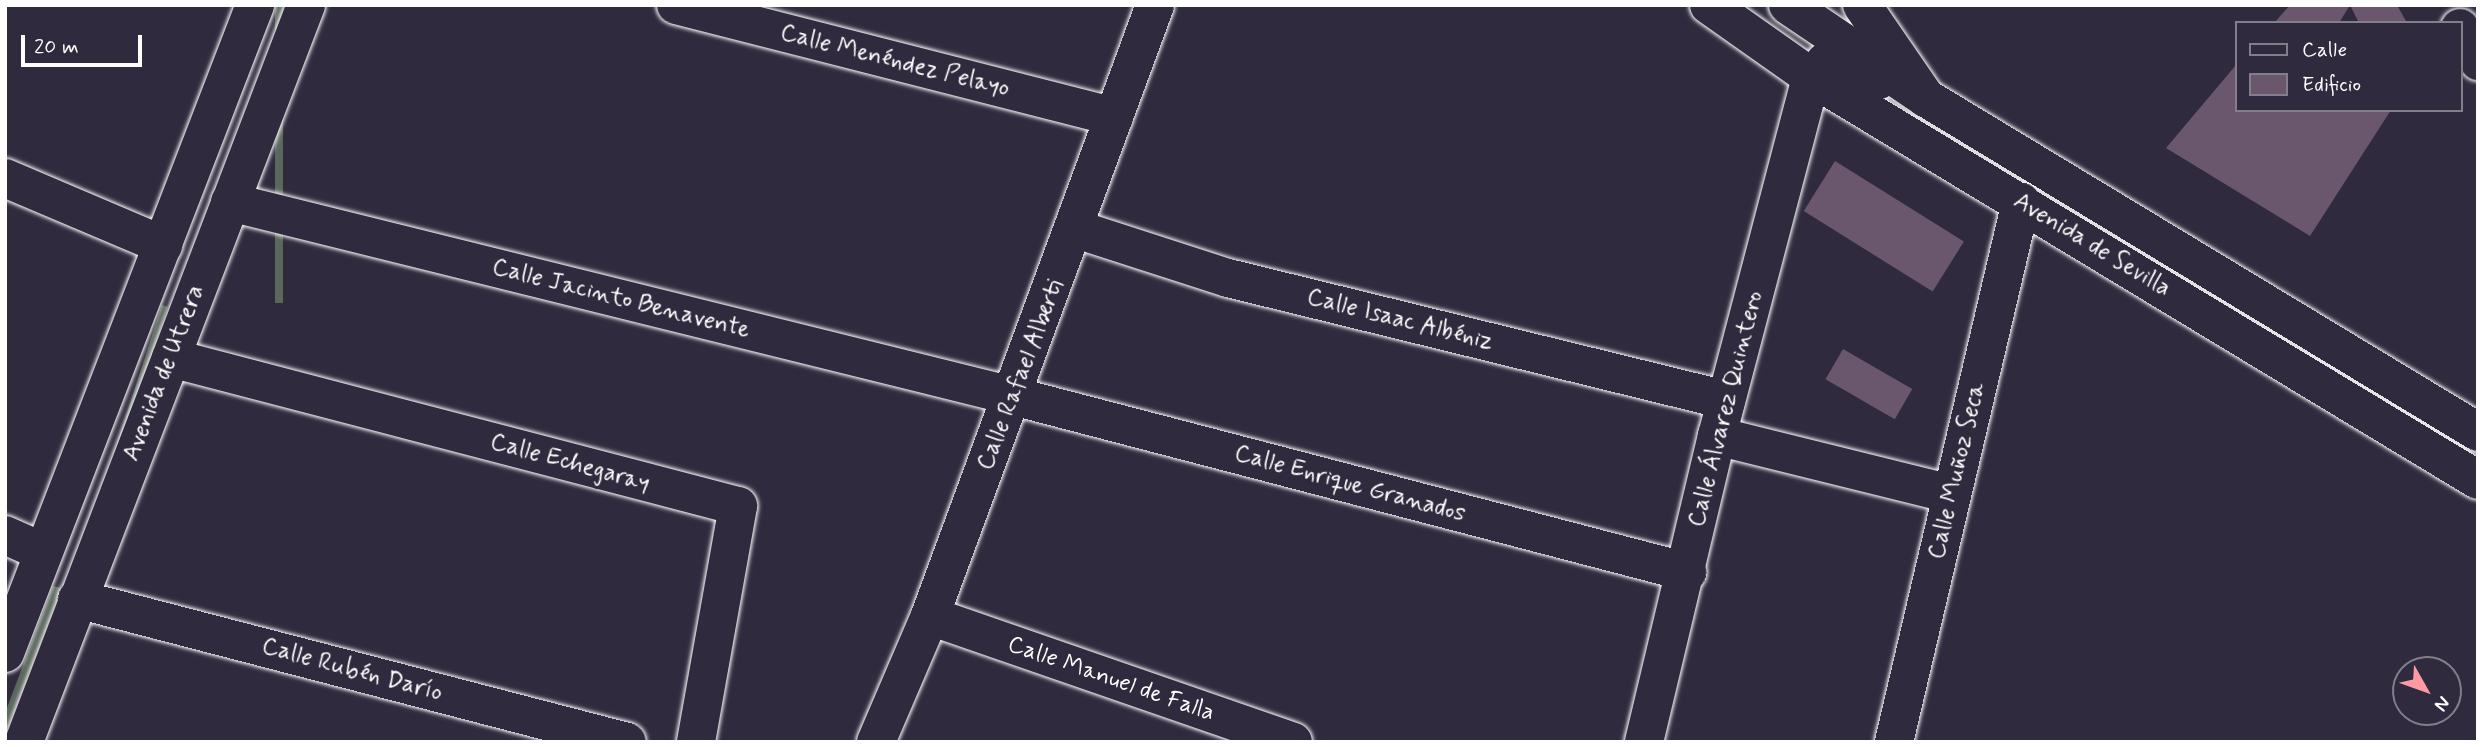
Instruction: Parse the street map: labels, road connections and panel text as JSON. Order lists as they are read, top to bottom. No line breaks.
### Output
{"streets":{"street":["Calle Menéndez Pelayo","Avenida de Sevilla","Calle Jacinto Benavente","Calle Isaac Albéniz","Avenida de Utrera","Calle Rafael Alberti","Calle Álvarez Quintero","Calle Echegaray","Calle Muñoz Seca","Calle Enrique Granados","Calle Rubén Darío","Calle Manuel de Falla"]},"crossings":[["Calle Menéndez Pelayo","Calle Rafael Alberti"],["Avenida de Sevilla","Calle Álvarez Quintero"],["Avenida de Sevilla","Calle Muñoz Seca"],["Calle Jacinto Benavente","Avenida de Utrera"],["Calle Jacinto Benavente","Calle Rafael Alberti"],["Calle Jacinto Benavente","Calle Enrique Granados"],["Calle Isaac Albéniz","Calle Rafael Alberti"],["Calle Isaac Albéniz","Calle Álvarez Quintero"],["Calle Isaac Albéniz","Calle Muñoz Seca"],["Avenida de Utrera","Calle Echegaray"],["Avenida de Utrera","Calle Rubén Darío"],["Calle Rafael Alberti","Calle Enrique Granados"],["Calle Rafael Alberti","Calle Manuel de Falla"],["Calle Álvarez Quintero","Calle Enrique Granados"]],"legend":["Calle","Edificio"],"scale_bar":"20 m","north":"bottom right"}
